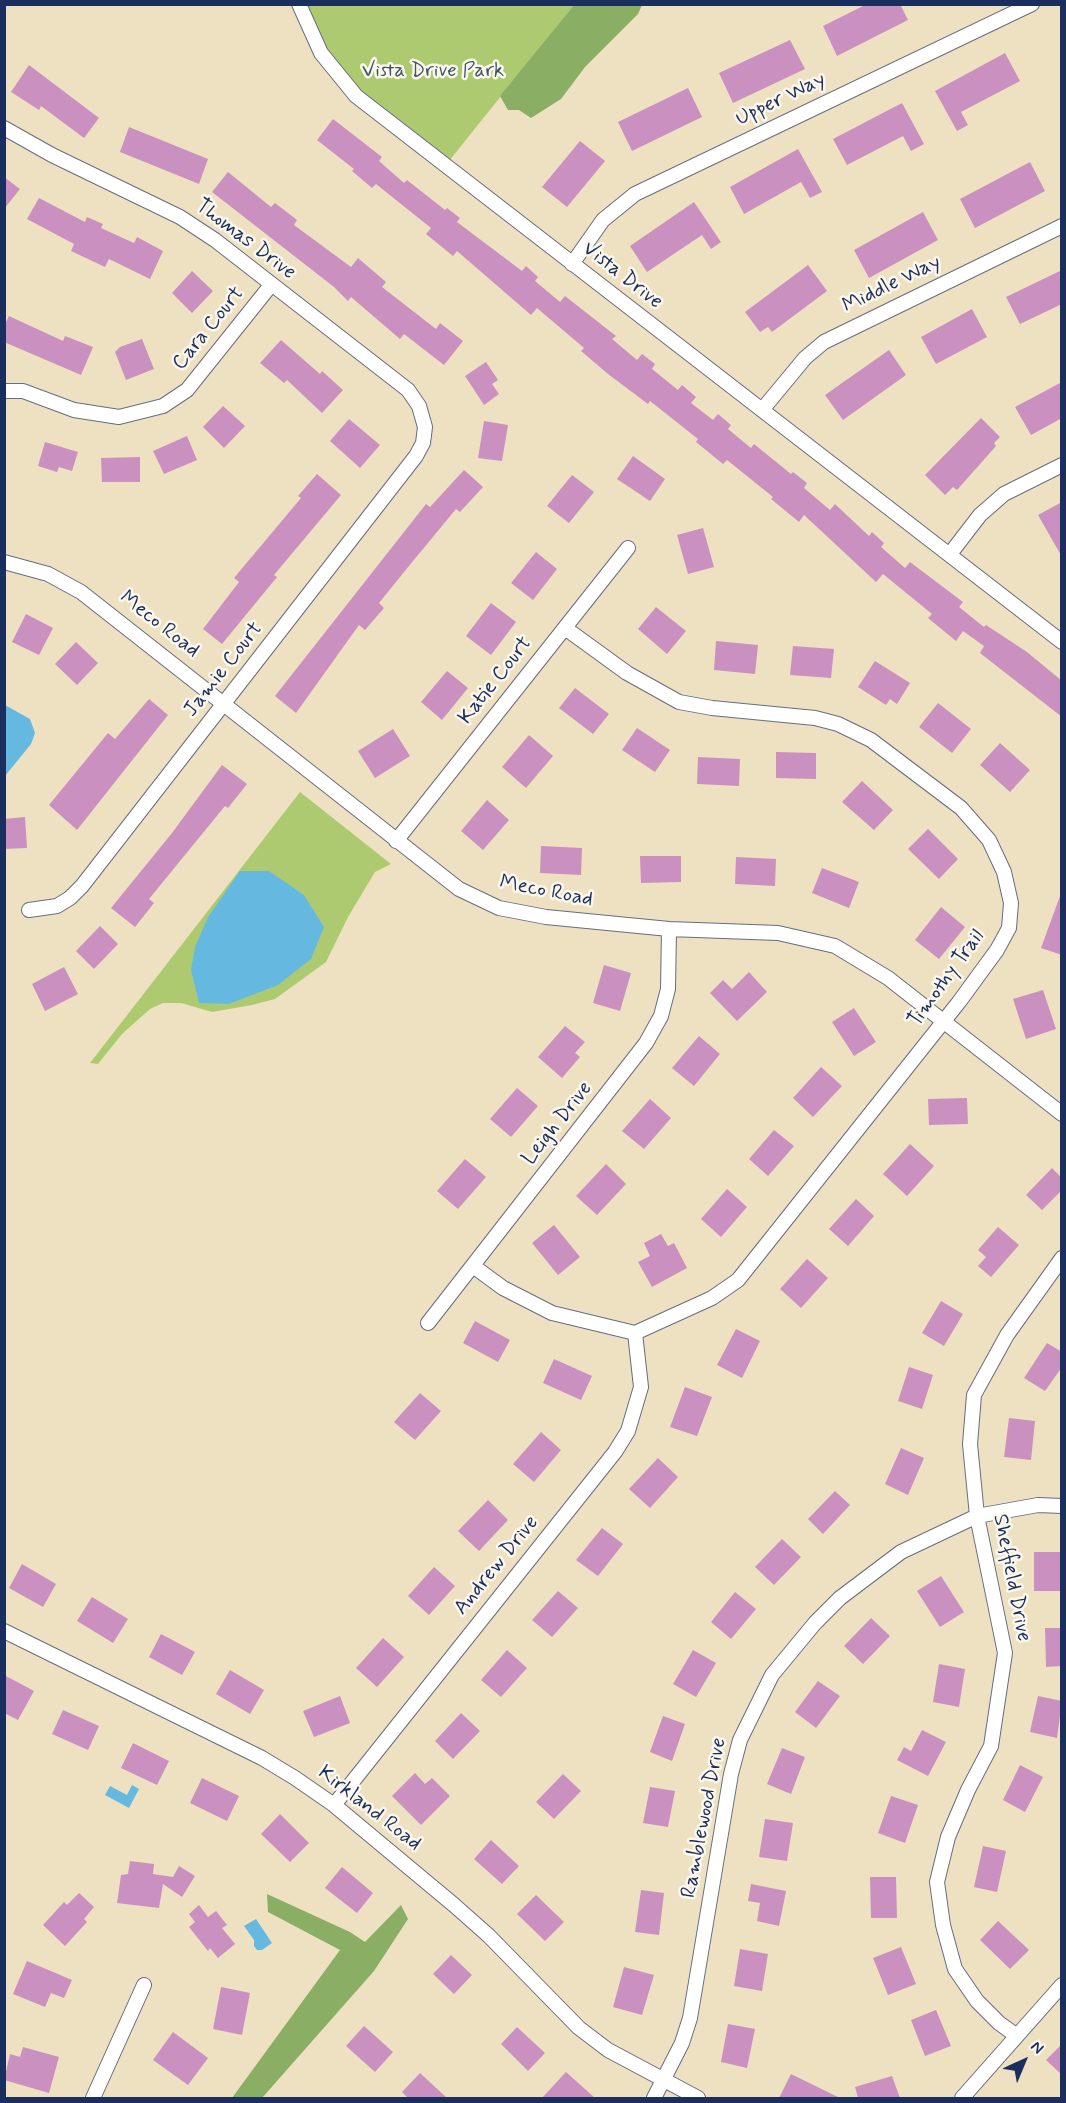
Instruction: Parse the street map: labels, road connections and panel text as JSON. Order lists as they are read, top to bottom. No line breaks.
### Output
{"streets":{"street":["Upper Way","Thomas Drive","Vista Drive","Middle Way","Cara Court","Meco Road","Jamie Court","Katie Court","Timothy Trail","Leigh Drive","Andrew Drive","Sheffield Drive","Kirkland Road","Ramblewood Drive"]},"crossings":[["Upper Way","Vista Drive"],["Thomas Drive","Cara Court"],["Thomas Drive","Jamie Court"],["Vista Drive","Middle Way"],["Meco Road","Jamie Court"],["Meco Road","Katie Court"],["Meco Road","Timothy Trail"],["Meco Road","Leigh Drive"],["Katie Court","Timothy Trail"],["Timothy Trail","Andrew Drive"],["Andrew Drive","Kirkland Road"],["Sheffield Drive","Ramblewood Drive"],["Kirkland Road","Ramblewood Drive"]],"parks":["Vista Drive Park"],"north":"top right"}
